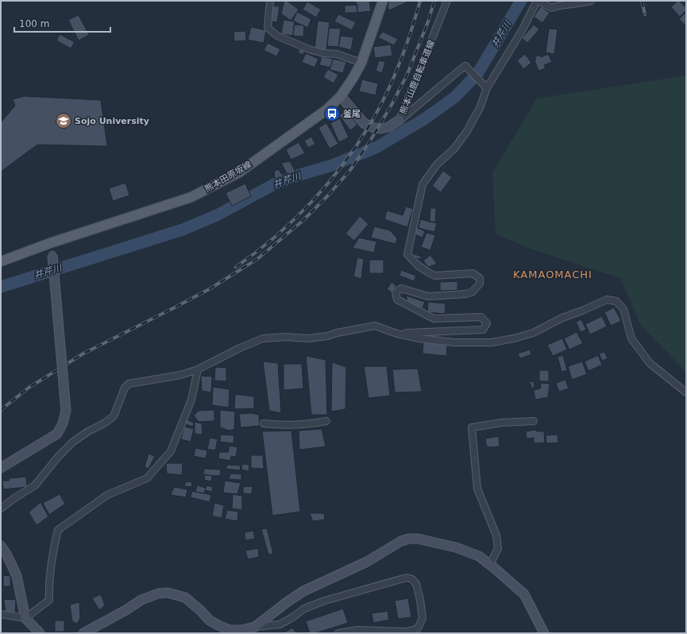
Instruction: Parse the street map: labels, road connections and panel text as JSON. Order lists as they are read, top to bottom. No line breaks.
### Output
{"streets":{"main road":["熊本田原坂線"],"street":["熊本山鹿自転車道線"]},"crossings":[["熊本山鹿自転車道線","熊本田原坂線"]],"districts":["KAMAOMACHI"],"water":["井芹川"],"places":{"bus stop":["釜尾"],"school or university":["Sojo University"]},"scale_bar":"100 m"}
